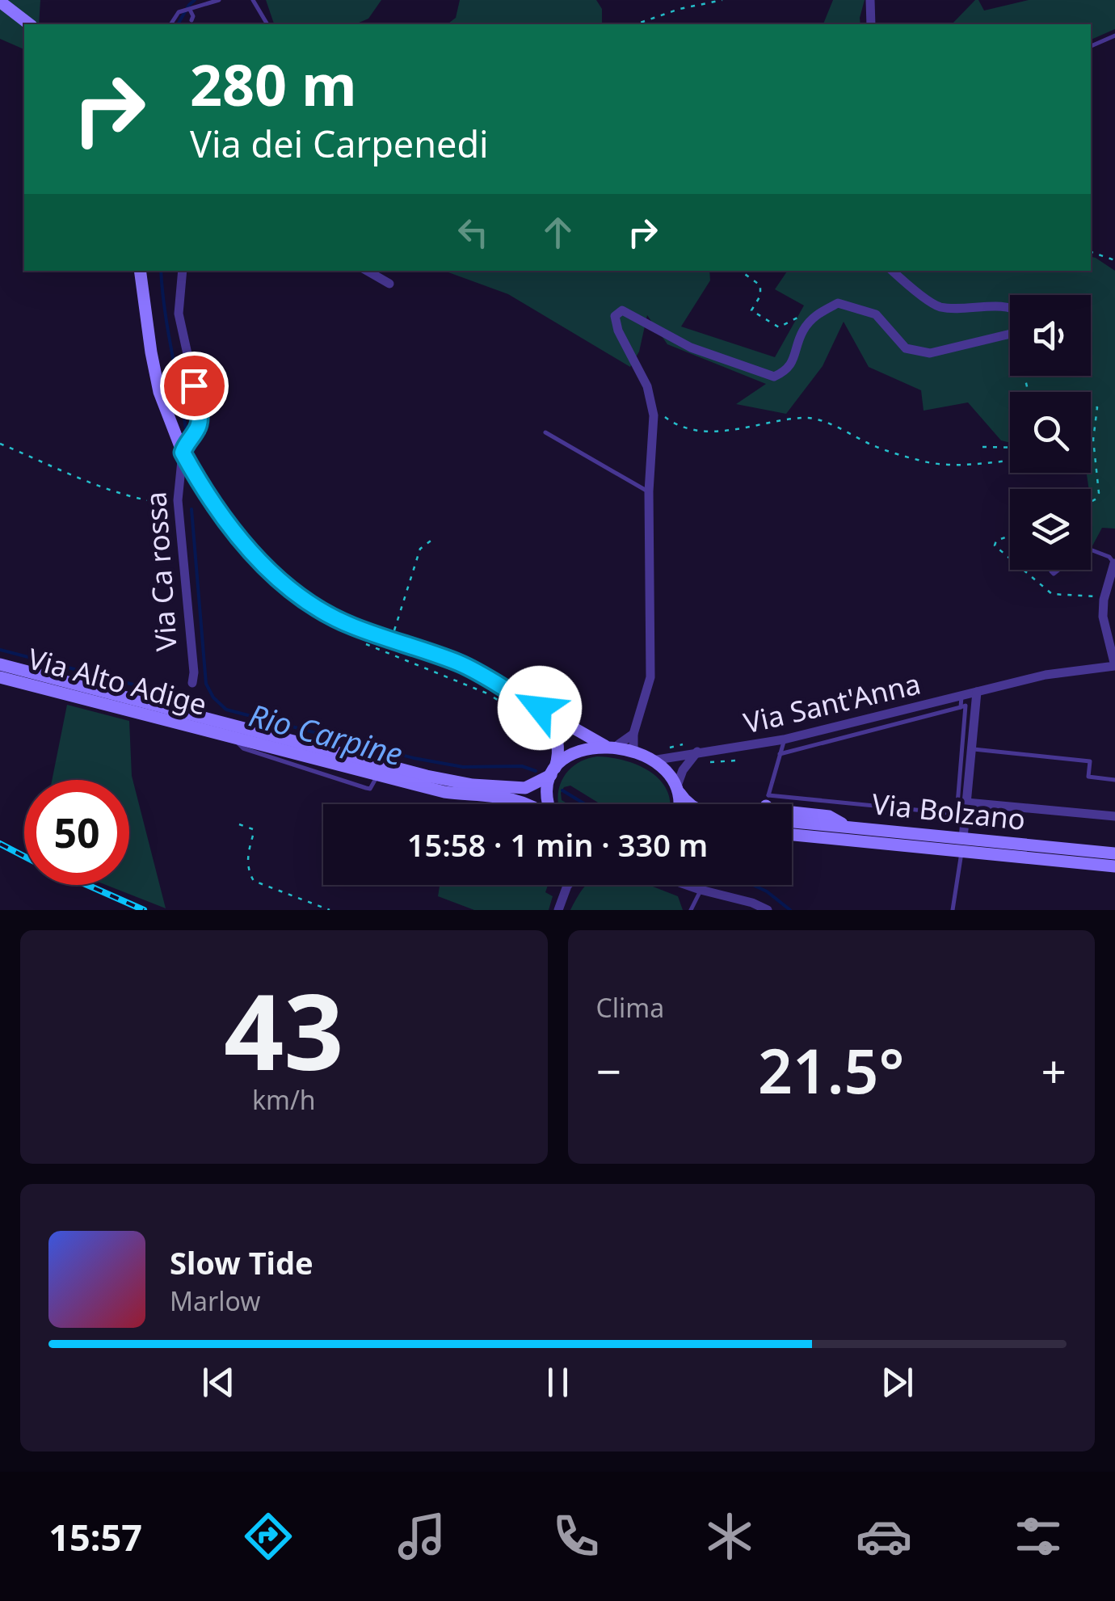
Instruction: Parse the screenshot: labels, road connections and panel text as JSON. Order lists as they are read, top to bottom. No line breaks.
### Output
{"streets":{"main road":["Via Ca rossa","Via Alto Adige","Via Bolzano"],"street":["Via Sant'Anna"]},"water":["Rio Carpine"],"page":{"turn":["280 m","Via dei Carpenedi"],"limit":"50","trip":"15:58 · 1 min · 330 m","tile":[["43","km/h"],"Clima"],"heat":["−","21.5°","+"],"song":["Slow Tide","Marlow"],"tabs":"15:57"}}
